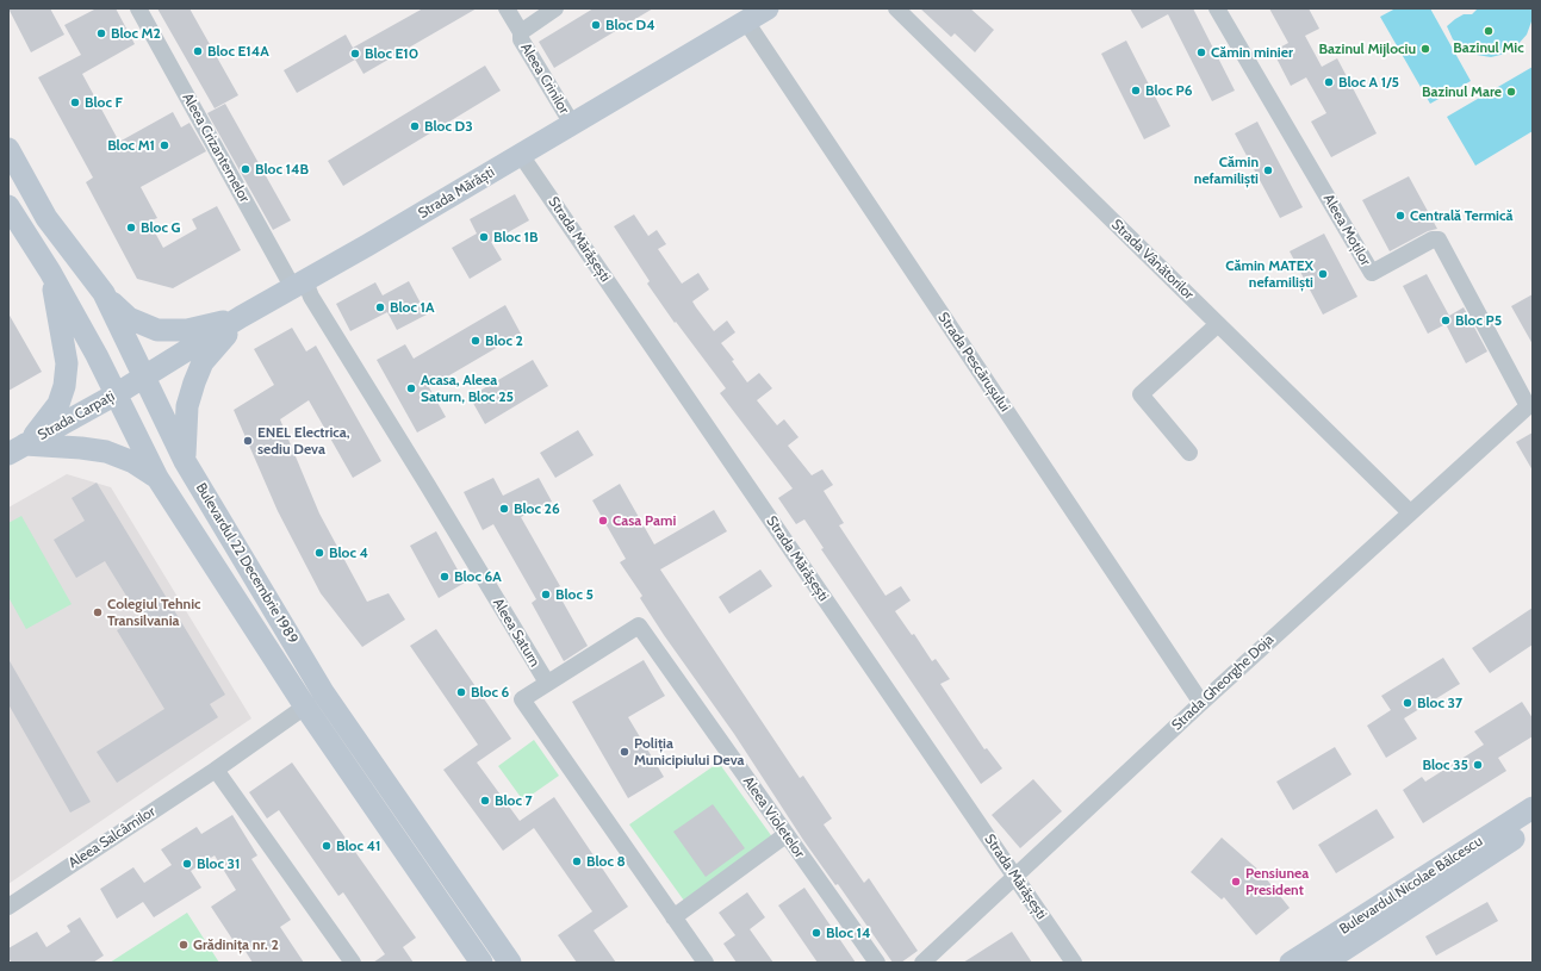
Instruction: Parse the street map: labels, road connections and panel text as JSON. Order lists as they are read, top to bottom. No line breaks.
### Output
{"streets":{"main road":["Strada Mărăști","Strada Carpați","Bulevardul 22 Decembrie 1989","Bulevardul Nicolae Bălcescu"],"street":["Aleea Crinilor","Aleea Crizantemelor","Aleea Moților","Strada Mărășești","Strada Vânătorilor","Strada Pescărușului","Aleea Saturn","Strada Gheorghe Doja","Aleea Violetelor","Aleea Salcâmilor"]},"crossings":[["Aleea Crinilor","Strada Mărăști"],["Aleea Crizantemelor","Strada Mărăști"],["Aleea Crizantemelor","Aleea Saturn"],["Strada Mărăști","Strada Mărășești"],["Strada Mărăști","Strada Pescărușului"],["Strada Mărăști","Strada Carpați"],["Strada Mărăști","Bulevardul 22 Decembrie 1989"],["Strada Mărăști","Aleea Saturn"],["Aleea Moților","Strada Gheorghe Doja"],["Strada Mărășești","Strada Gheorghe Doja"],["Strada Vânătorilor","Strada Gheorghe Doja"],["Strada Pescărușului","Strada Gheorghe Doja"],["Strada Carpați","Bulevardul 22 Decembrie 1989"],["Bulevardul 22 Decembrie 1989","Aleea Salcâmilor"],["Aleea Saturn","Aleea Violetelor"]],"places":["Bloc D4","Bazinul Mic","Bloc M2","Bazinul Mijlociu","Bloc E14A","Cămin minier","Bloc E10","Bloc A 1/5","Bloc P6","Bazinul Mare","Bloc F","Bloc D3","Bloc M1","Bloc 14B","Cămin nefamiliști","Centrală Termică","Bloc G","Bloc 1B","Cămin MATEX nefamiliști","Bloc 1A","Bloc P5","Bloc 2","Acasa, Aleea Saturn, Bloc 25","ENEL Electrica, sediu Deva","Bloc 26","Casa Pami","Bloc 4","Bloc 6A","Bloc 5","Colegiul Tehnic Transilvania","Bloc 6","Bloc 37","Poliția Municipiului Deva","Bloc 35","Bloc 7","Bloc 41","Bloc 8","Bloc 31","Pensiunea President","Bloc 14","Grădinița nr. 2"]}
